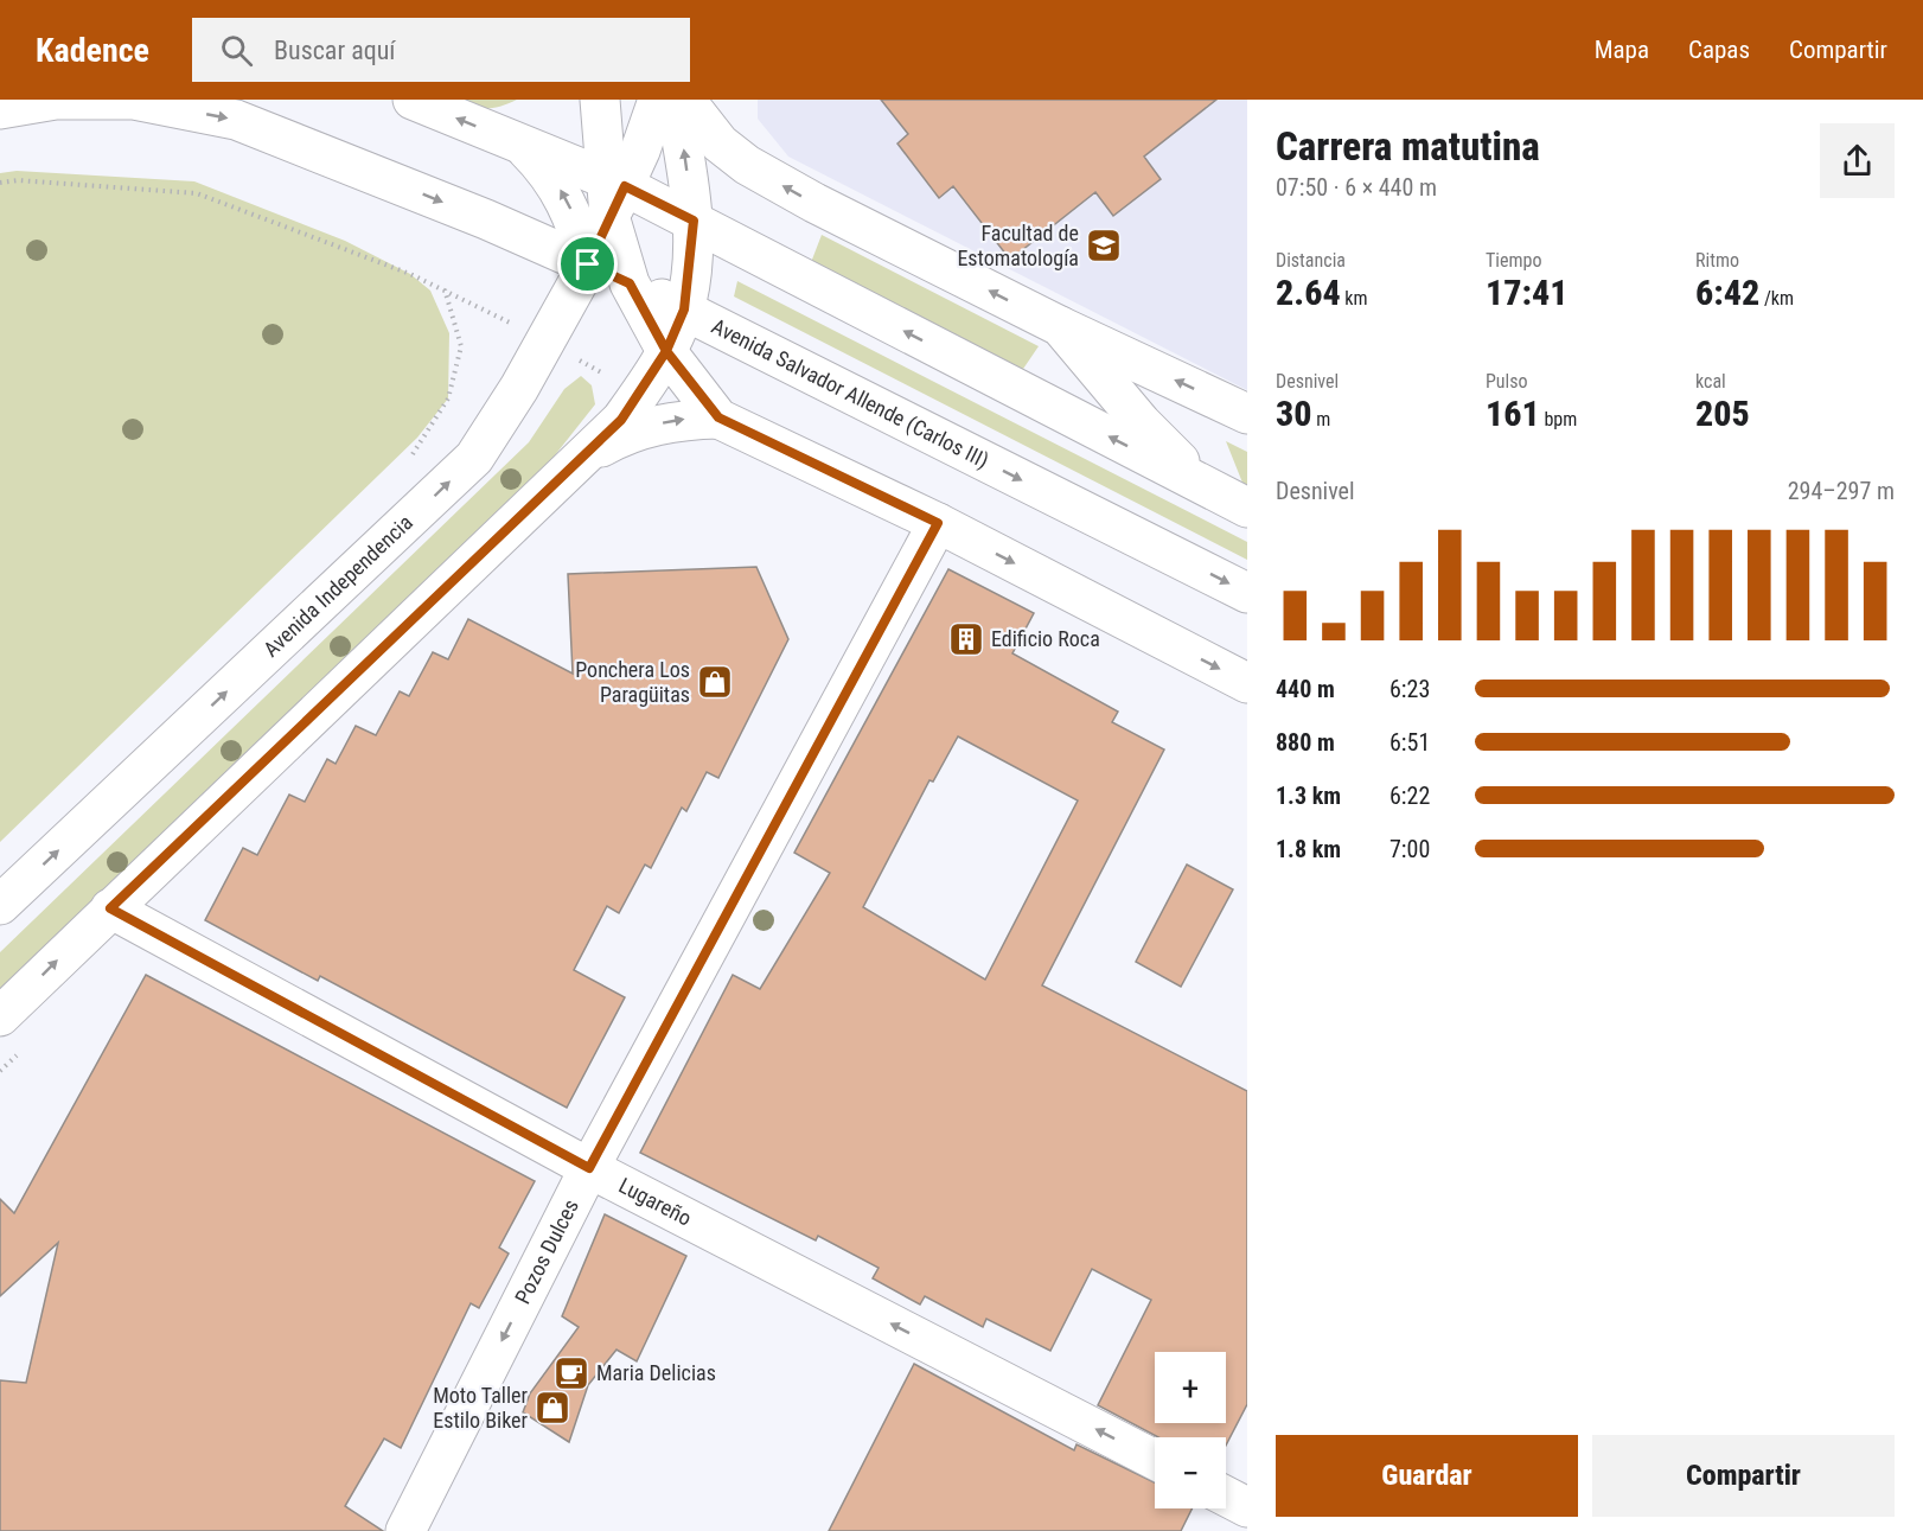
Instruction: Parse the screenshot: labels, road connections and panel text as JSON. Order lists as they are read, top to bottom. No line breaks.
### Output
{"streets":{"main road":["Avenida Salvador Allende (Carlos III)","Avenida Independencia","Lugareño","Pozos Dulces"]},"crossings":[["Avenida Salvador Allende (Carlos III)","Avenida Independencia"],["Lugareño","Pozos Dulces"]],"one_way":["Lugareño","Pozos Dulces"],"places":{"school or university":["Facultad de Estomatología"],"building":["Edificio Roca"],"shop":["Ponchera Los Paragüitas","Moto Taller Estilo Biker"],"cafe":["Maria Delicias"]},"page":{"header":"Kadence","search":"Buscar aquí","nav":["Mapa","Capas","Compartir"],"heading":["Carrera matutina","07:50 · 6 × 440 m"],"stats":[["Distancia","2.64 km"],["Tiempo","17:41"],["Ritmo","6:42 /km"],["Desnivel","30 m"],["Pulso","161 bpm"],["kcal","205"]],"chart":["Desnivel","294–297 m"],"list":[{"name":"440 m","note":"6:23"},{"name":"880 m","note":"6:51"},{"name":"1.3 km","note":"6:22"},{"name":"1.8 km","note":"7:00"}],"map_buttons":["+","−"],"buttons":["Guardar","Compartir"]}}
